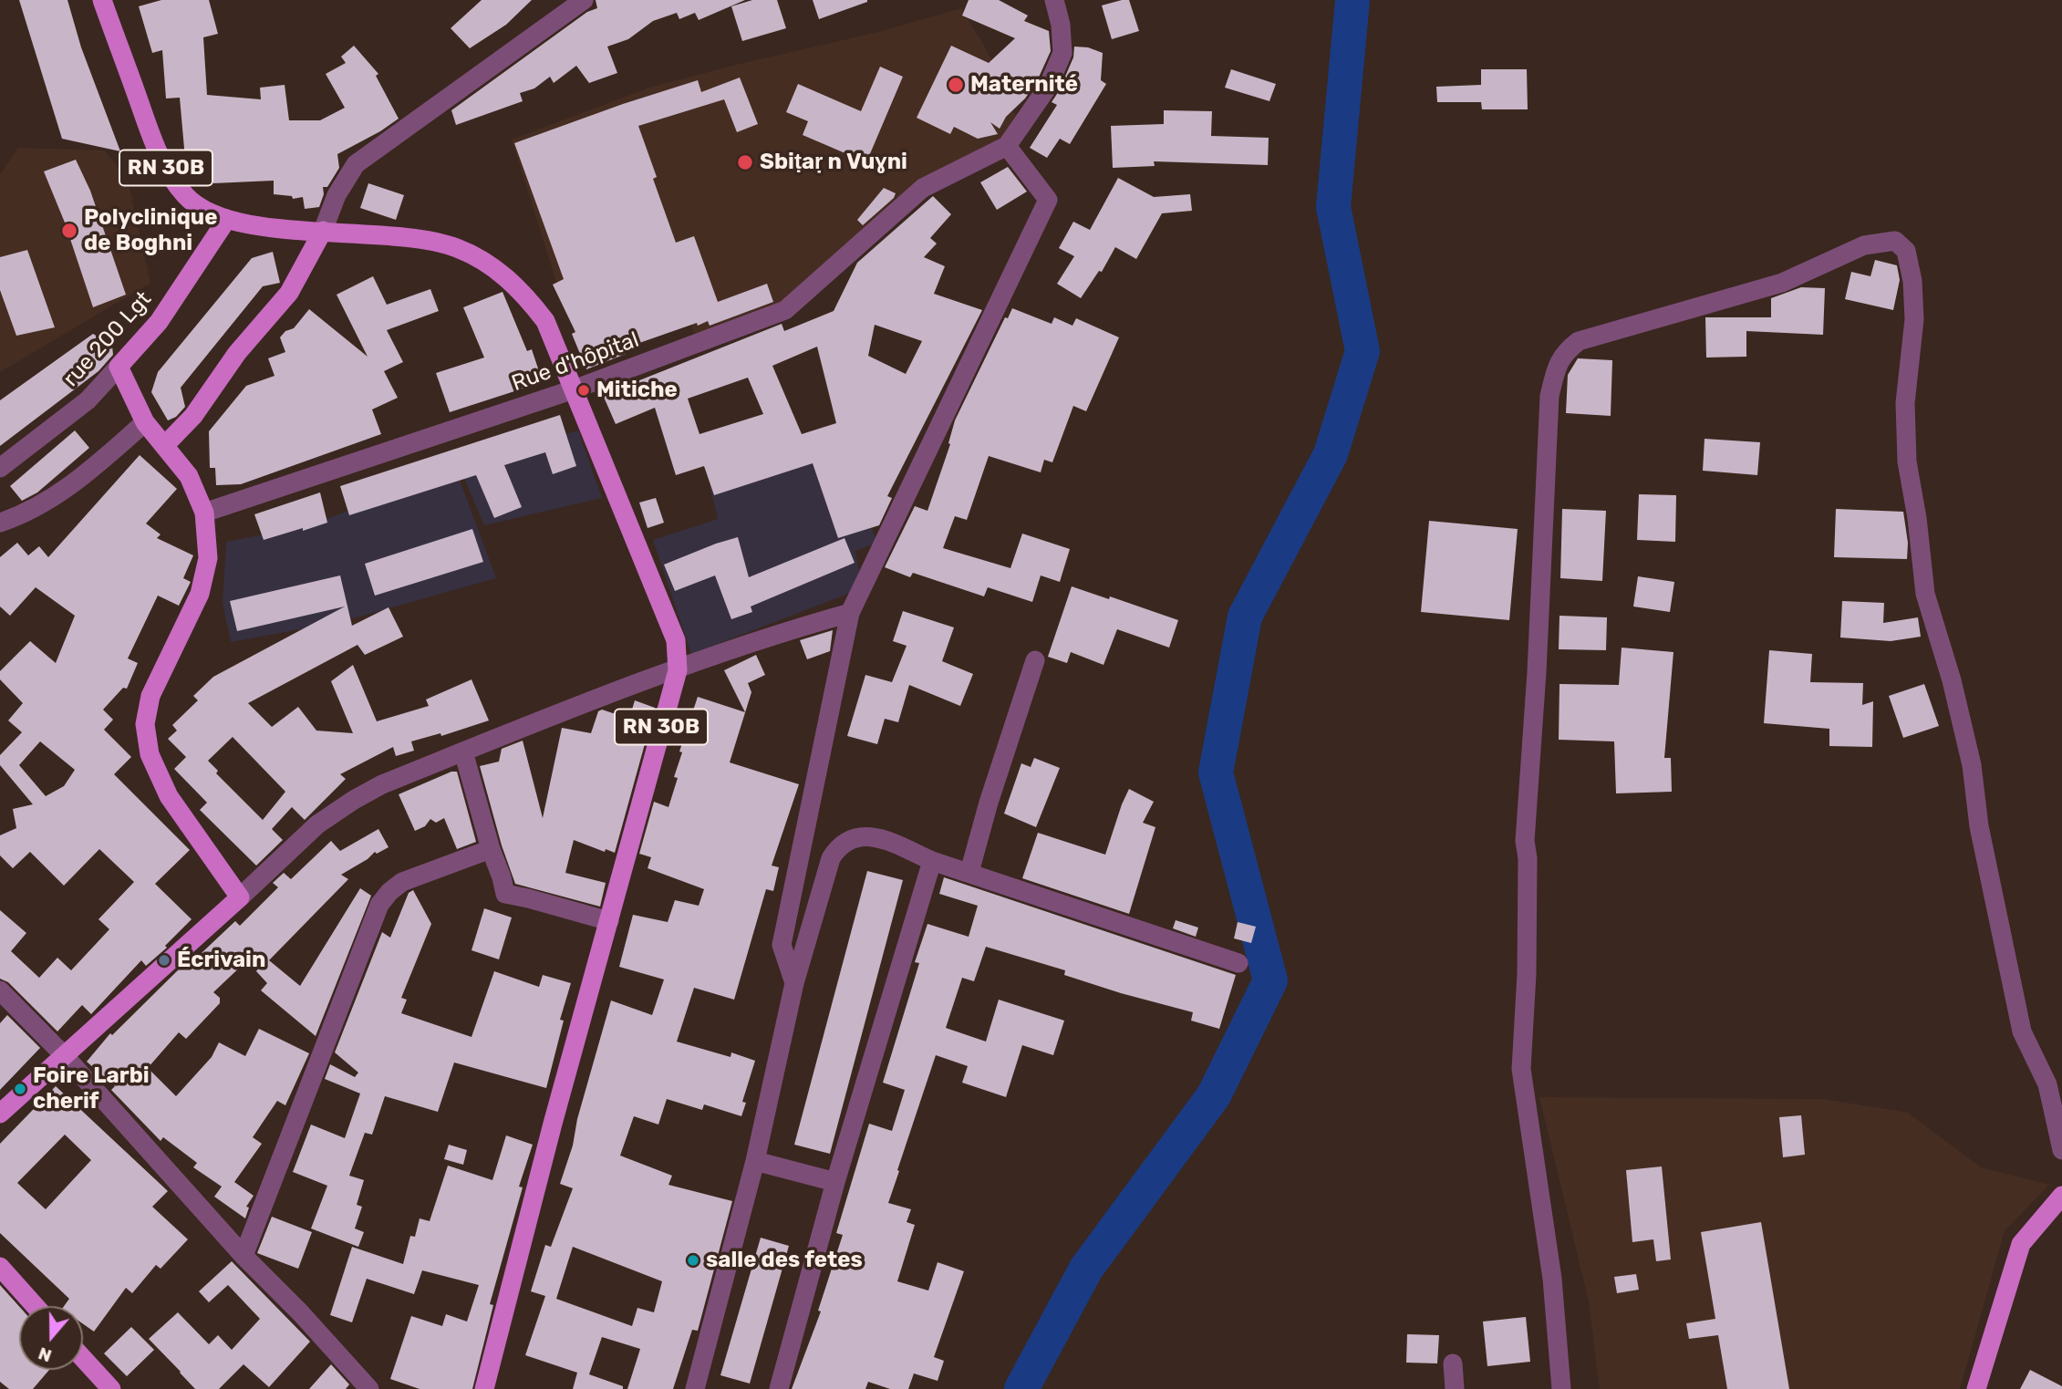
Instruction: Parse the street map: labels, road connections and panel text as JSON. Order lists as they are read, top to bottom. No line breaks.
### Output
{"streets":{"main road":["RN 30B","rue 200 Lgt"],"street":["Rue d'hôpital"]},"crossings":[["RN 30B","rue 200 Lgt"],["RN 30B","Rue d'hôpital"]],"places":["Maternité","Sbiṭaṛ n Vuɣni","Polyclinique de Boghni","Mitiche","Écrivain","Foire Larbi cherif","salle des fetes"],"north":"bottom"}
